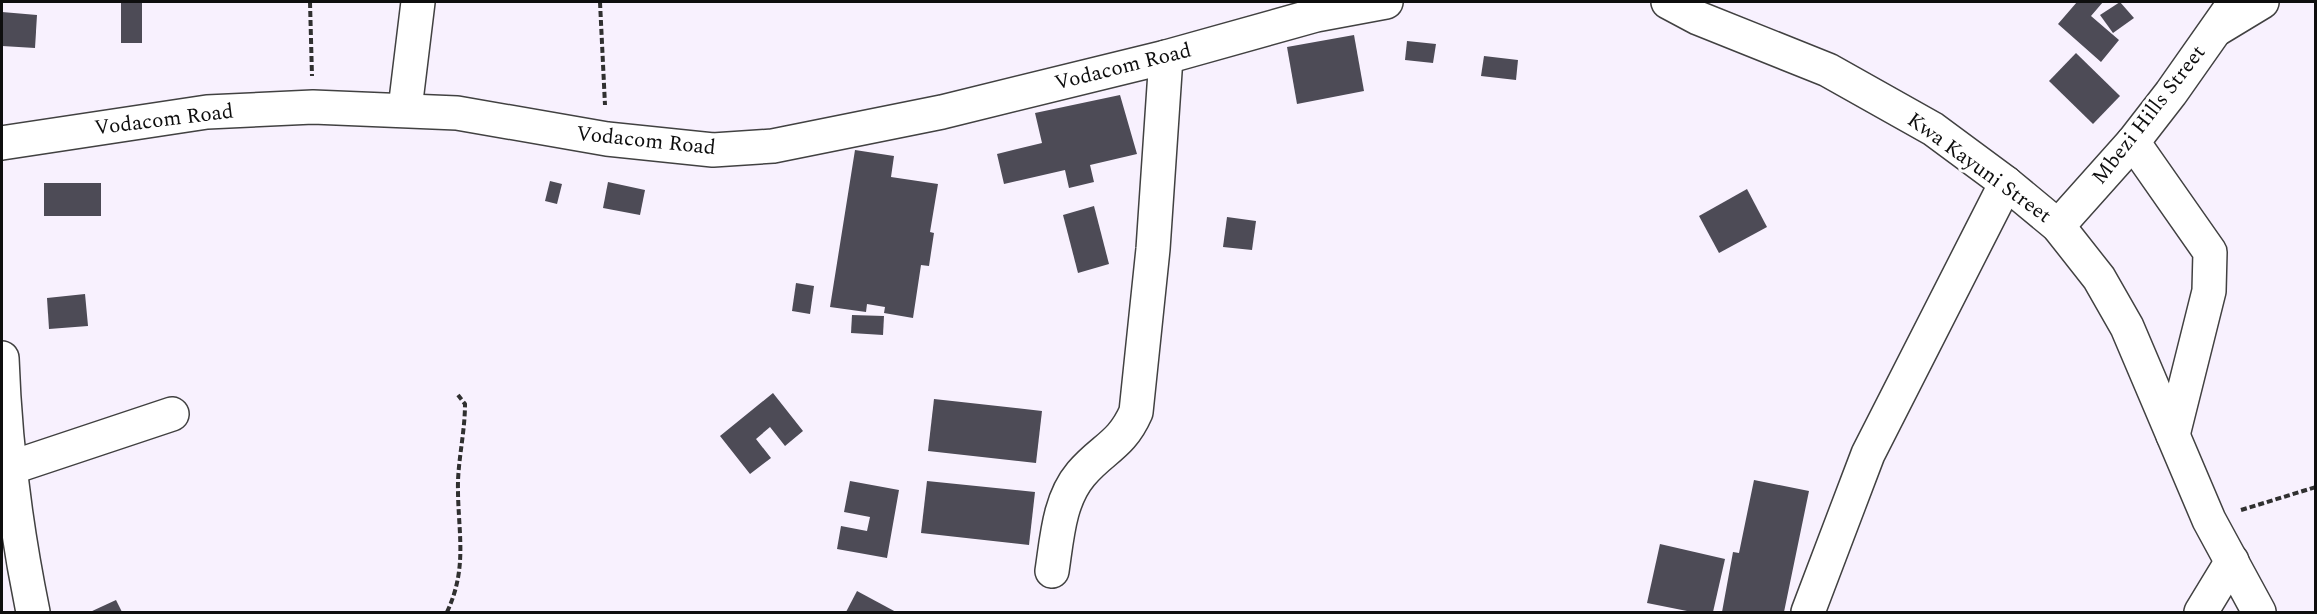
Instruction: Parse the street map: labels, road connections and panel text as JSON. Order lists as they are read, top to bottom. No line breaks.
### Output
{"streets":{"street":["Vodacom Road","Mbezi Hills Street","Kwa Kayuni Street"]},"crossings":[["Mbezi Hills Street","Kwa Kayuni Street"]]}
